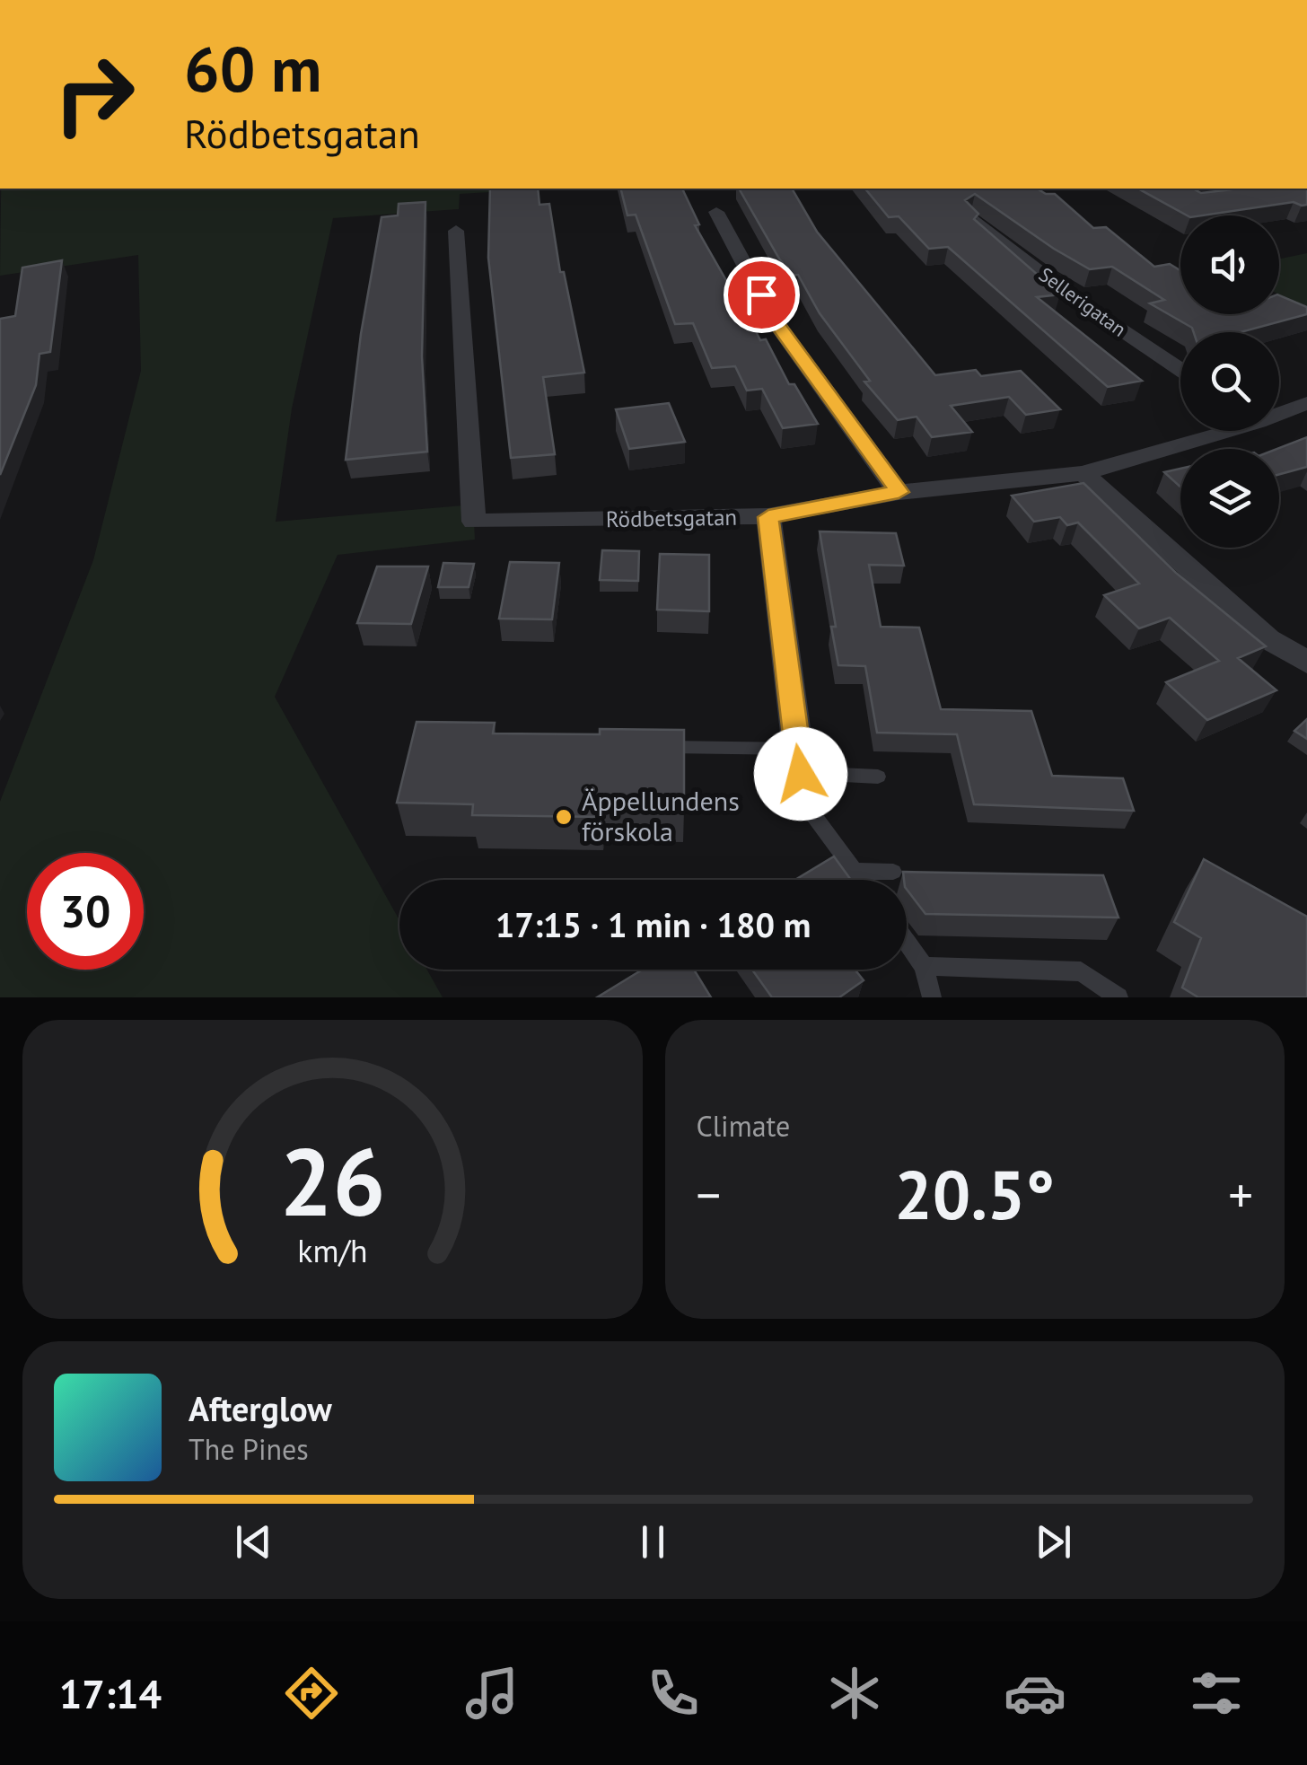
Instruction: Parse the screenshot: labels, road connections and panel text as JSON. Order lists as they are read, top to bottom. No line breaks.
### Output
{"streets":{"street":["Sellerigatan","Rödbetsgatan"]},"places":["Äppellundens förskola"],"page":{"turn":["60 m","Rödbetsgatan"],"limit":"30","trip":"17:15 · 1 min · 180 m","tile":"Climate","heat":["−","20.5°","+"],"song":["Afterglow","The Pines"],"tabs":"17:14","gauge":["26","km/h"]}}
